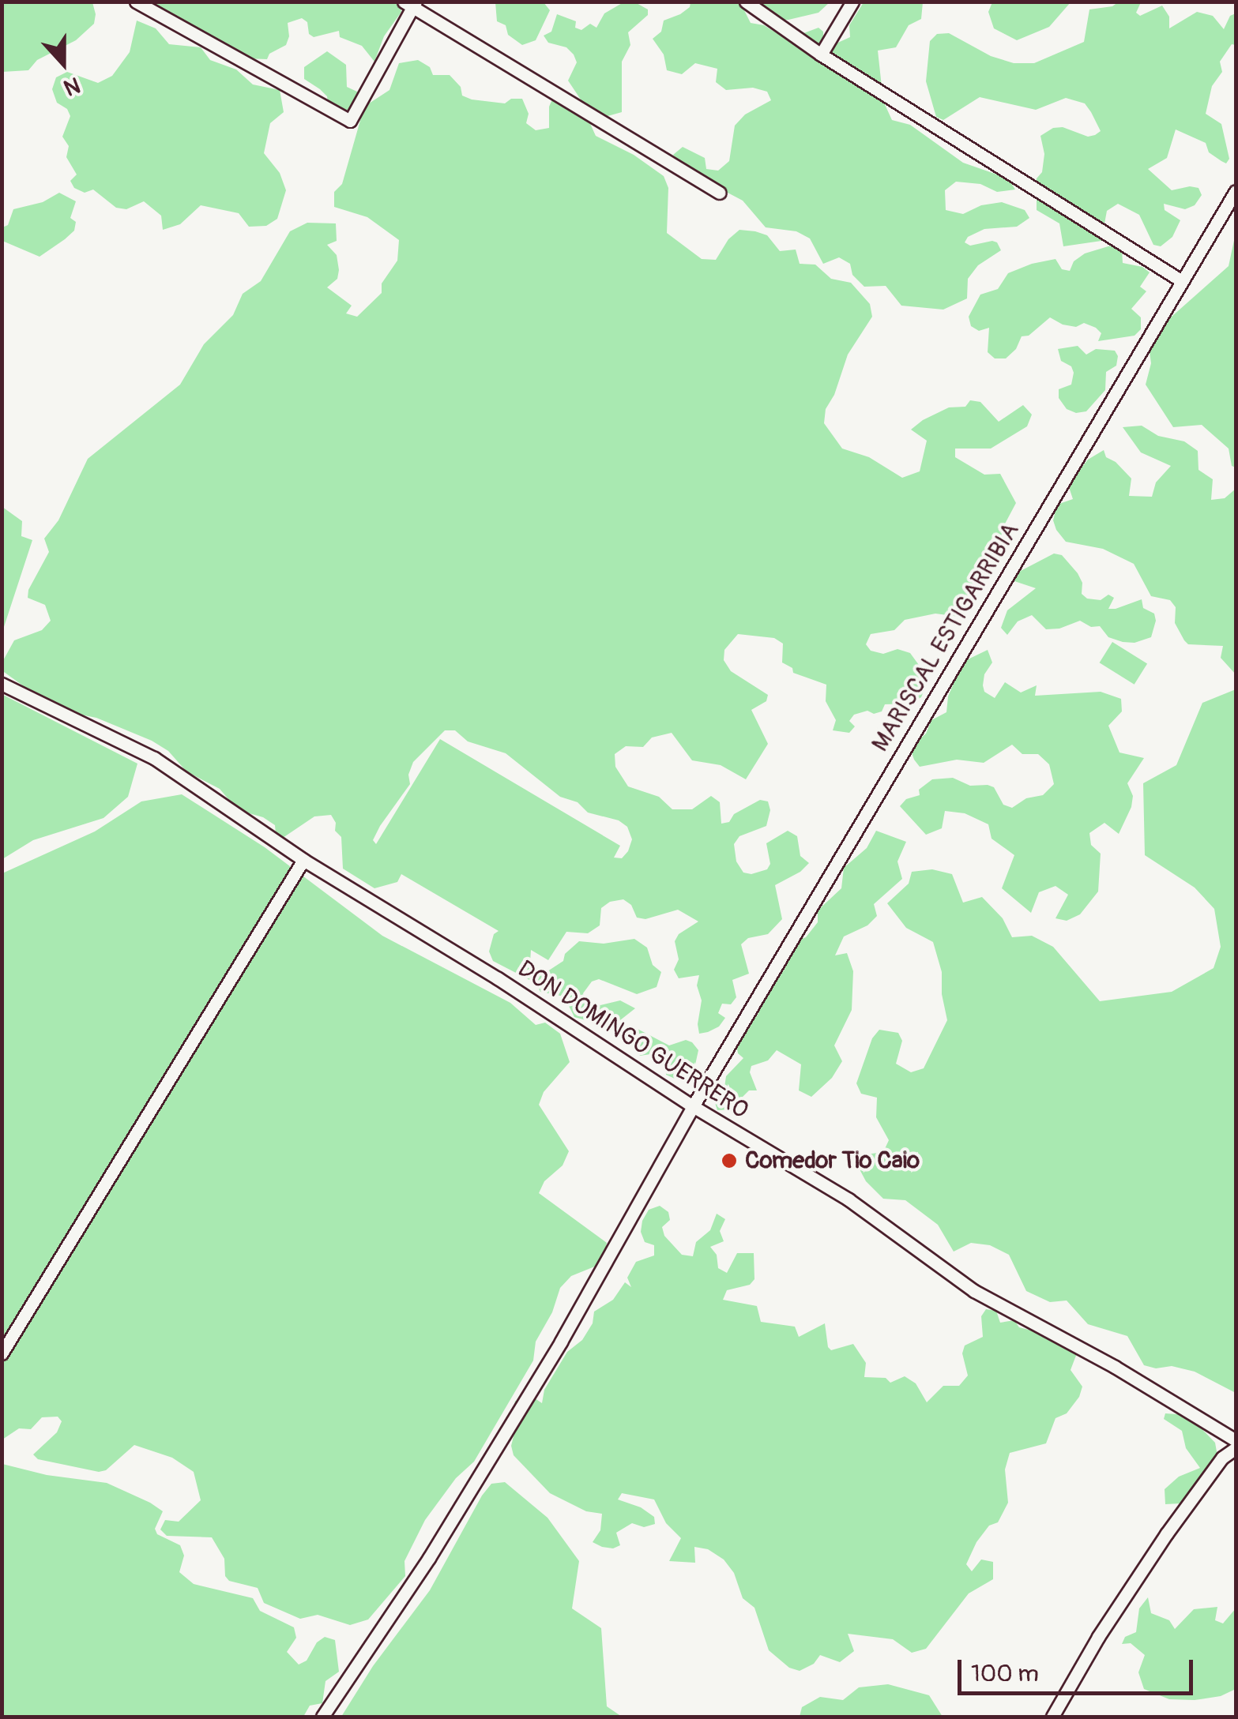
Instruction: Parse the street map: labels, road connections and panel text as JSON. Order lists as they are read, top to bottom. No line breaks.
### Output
{"streets":{"street":["MARISCAL ESTIGARRIBIA","DON DOMINGO GUERRERO"]},"crossings":[["MARISCAL ESTIGARRIBIA","DON DOMINGO GUERRERO"]],"places":["Comedor Tio Caio"],"scale_bar":"100 m","north":"bottom"}
